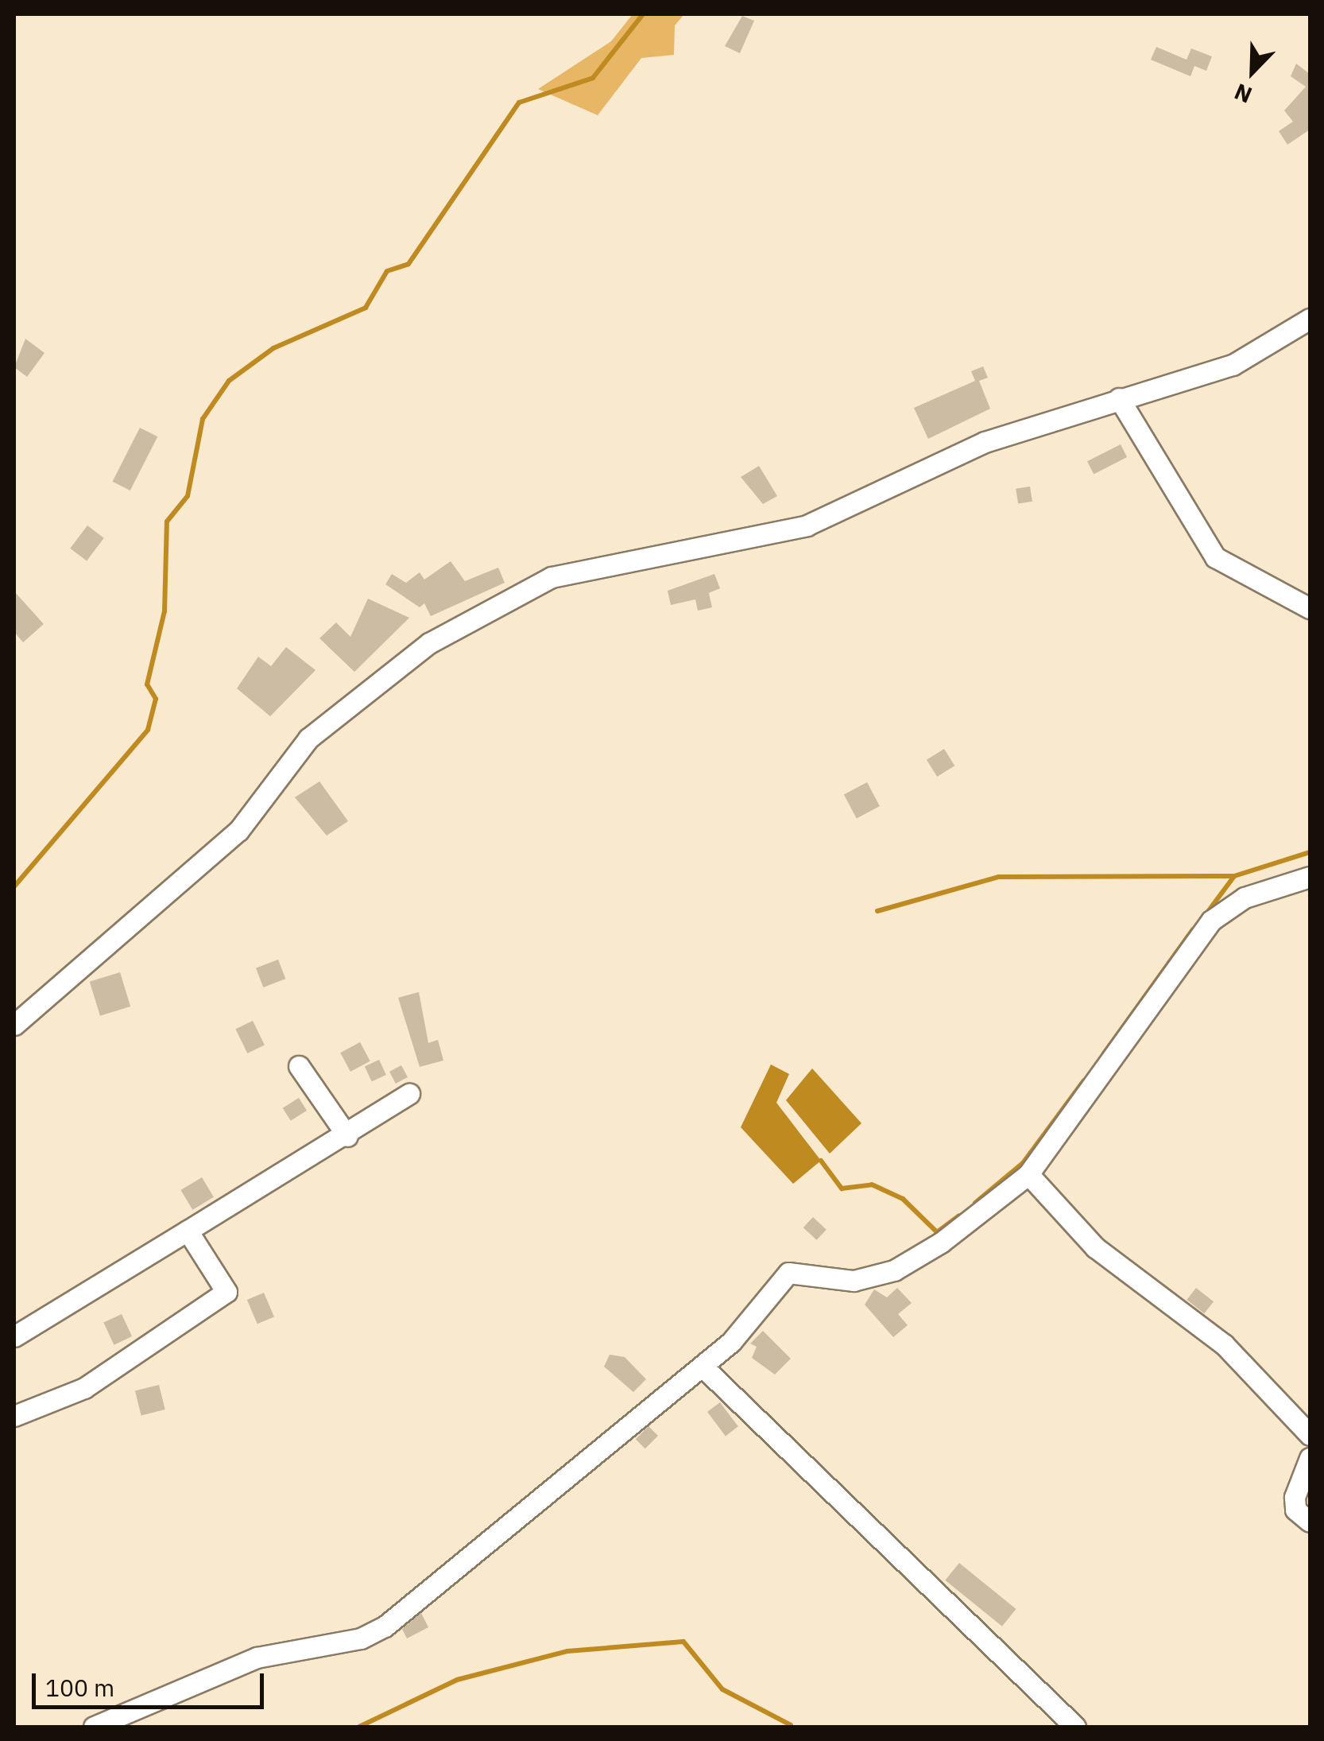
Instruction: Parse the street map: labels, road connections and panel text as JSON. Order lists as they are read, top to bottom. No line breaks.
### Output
{"scale_bar":"100 m","north":"bottom left"}
